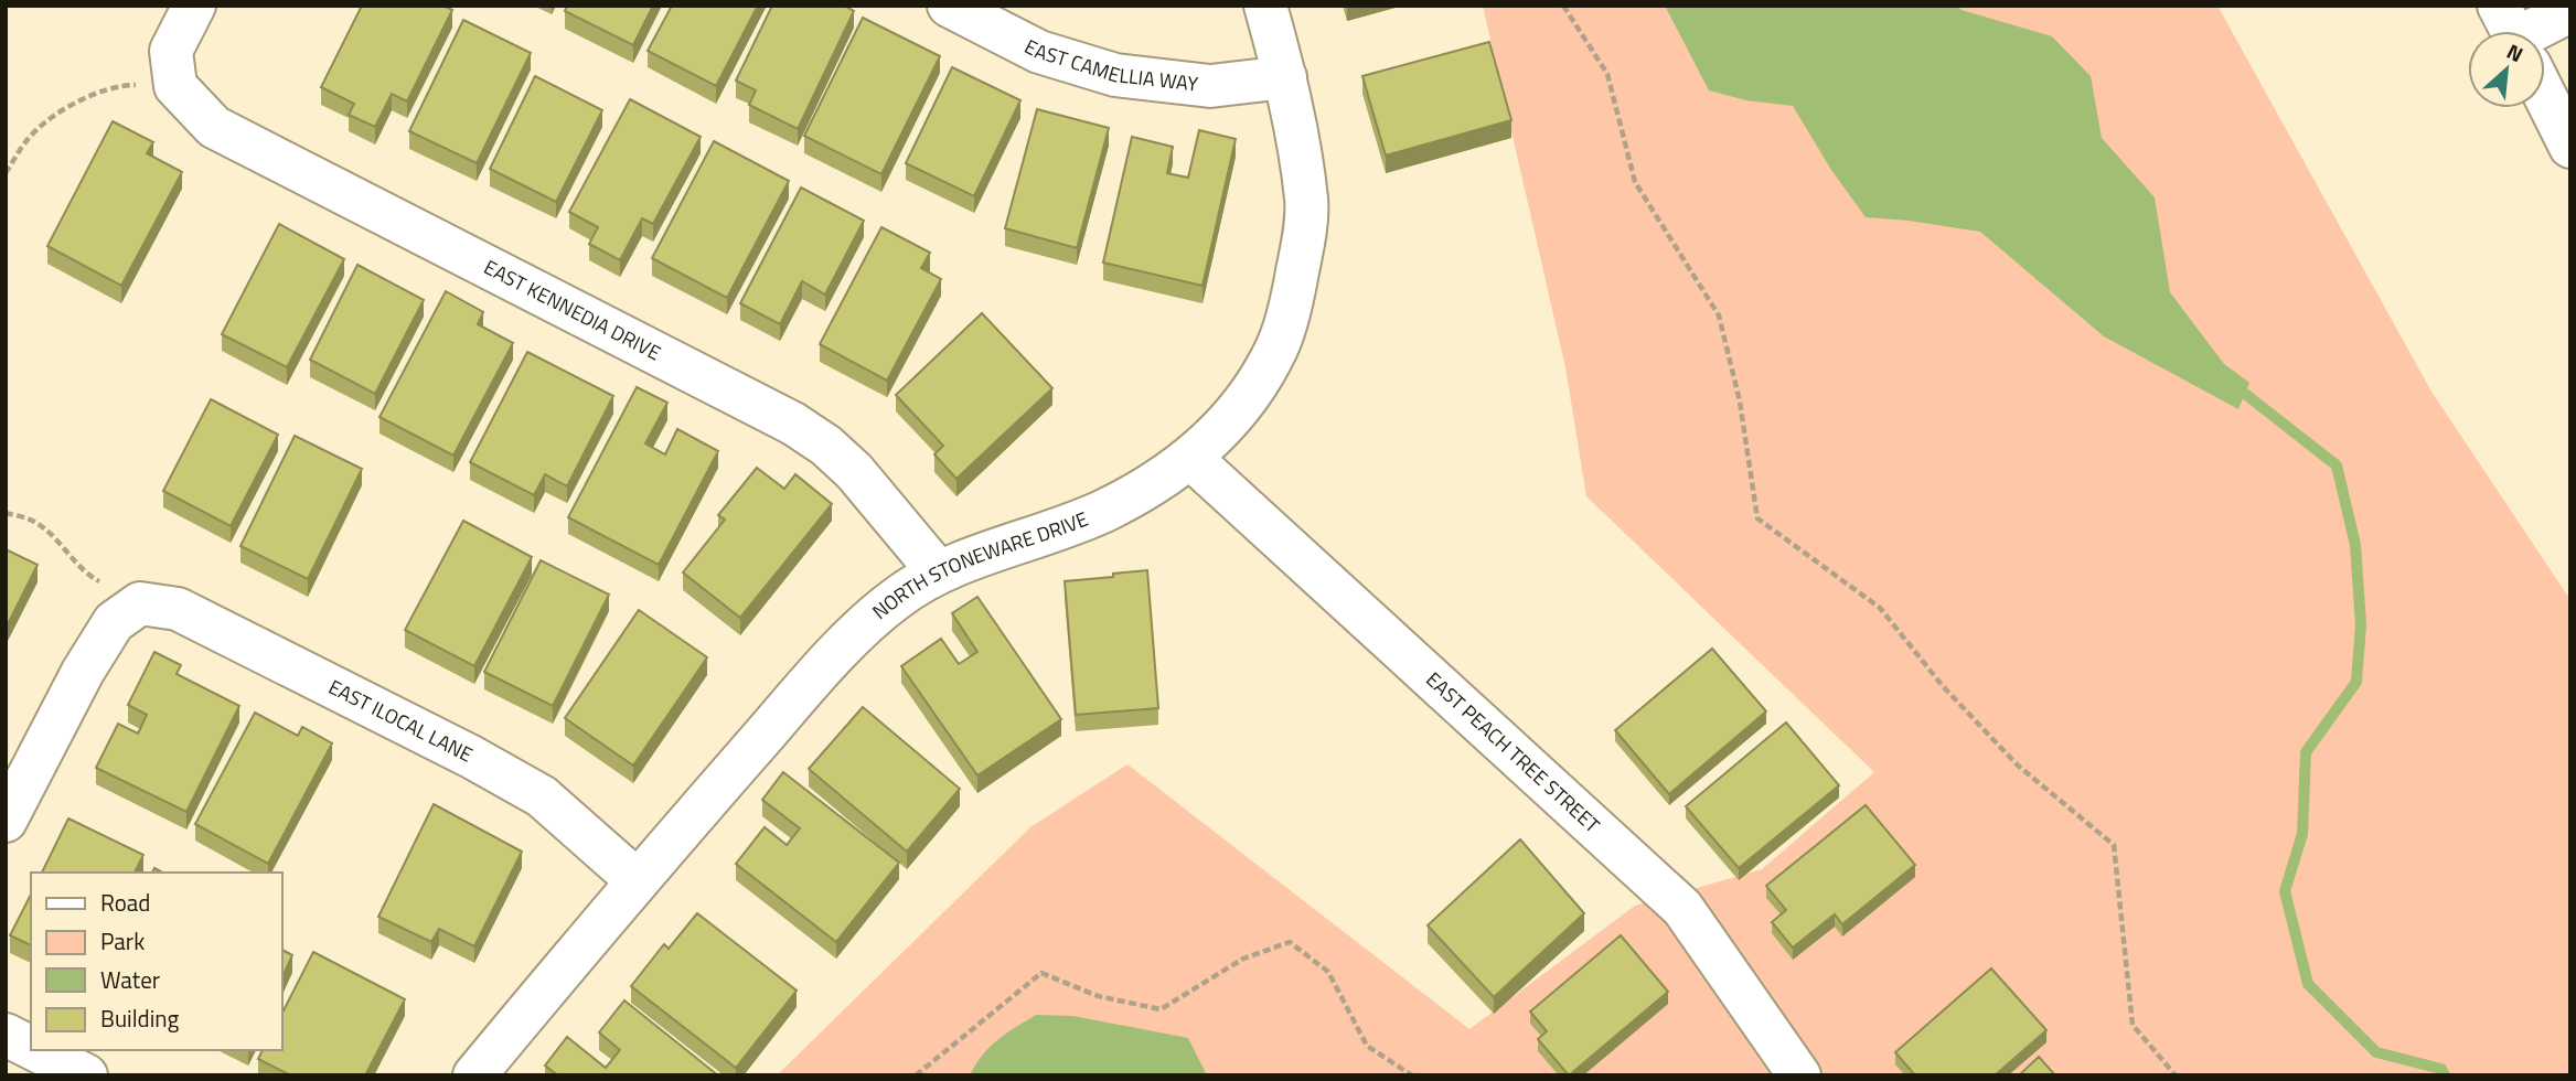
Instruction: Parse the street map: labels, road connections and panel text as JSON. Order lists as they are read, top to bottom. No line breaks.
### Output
{"streets":{"street":["EAST CAMELLIA WAY","EAST KENNEDIA DRIVE","NORTH STONEWARE DRIVE","EAST ILOCAL LANE","EAST PEACH TREE STREET"]},"crossings":[["EAST CAMELLIA WAY","NORTH STONEWARE DRIVE"],["EAST KENNEDIA DRIVE","NORTH STONEWARE DRIVE"],["NORTH STONEWARE DRIVE","EAST ILOCAL LANE"],["NORTH STONEWARE DRIVE","EAST PEACH TREE STREET"]],"legend":["Road","Park","Water","Building"],"north":"top right"}
